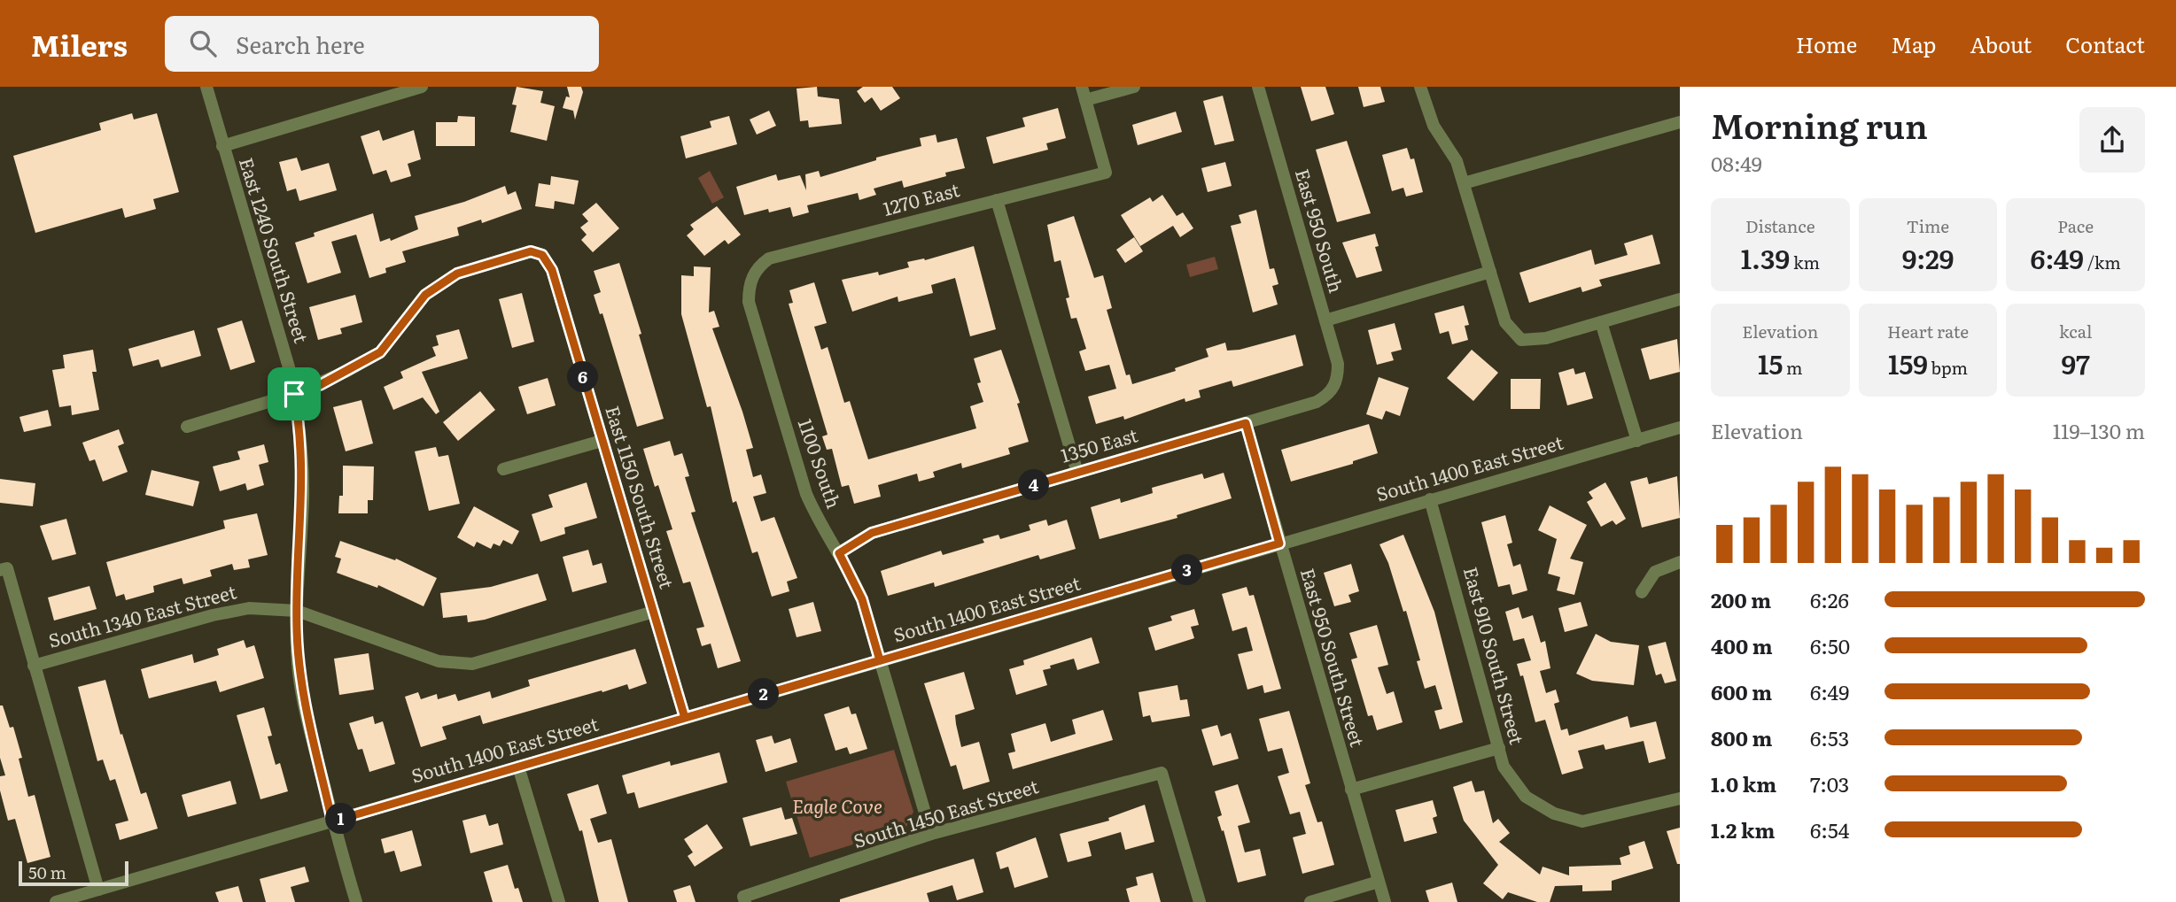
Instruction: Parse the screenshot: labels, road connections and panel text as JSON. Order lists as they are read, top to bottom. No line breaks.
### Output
{"streets":{"street":["1270 East","East 950 South","East 1240 South Street","1350 East","1100 South","South 1400 East Street","East 1150 South Street","South 1340 East Street","East 910 South Street","East 950 South Street","South 1450 East Street"]},"crossings":[["1270 East","1100 South"],["East 950 South","1350 East"],["East 1240 South Street","South 1400 East Street"],["East 1240 South Street","East 1150 South Street"],["East 1240 South Street","South 1340 East Street"],["1350 East","1100 South"],["1350 East","East 950 South Street"],["1100 South","South 1400 East Street"],["1100 South","South 1450 East Street"],["South 1400 East Street","East 1150 South Street"],["South 1400 East Street","East 910 South Street"],["South 1400 East Street","East 950 South Street"],["East 1150 South Street","South 1340 East Street"]],"parks":["Eagle Cove"],"scale_bar":"50 m","page":{"header":"Milers","search":"Search here","nav":["Home","Map","About","Contact"],"heading":["Morning run","08:49"],"stats":[["Distance","1.39 km"],["Time","9:29"],["Pace","6:49 /km"],["Elevation","15 m"],["Heart rate","159 bpm"],["kcal","97"]],"pins":["6","4","3","2","1"],"chart":["Elevation","119–130 m"],"list":[{"name":"200 m","note":"6:26"},{"name":"400 m","note":"6:50"},{"name":"600 m","note":"6:49"},{"name":"800 m","note":"6:53"},{"name":"1.0 km","note":"7:03"},{"name":"1.2 km","note":"6:54"}],"scale":"50 m"}}
